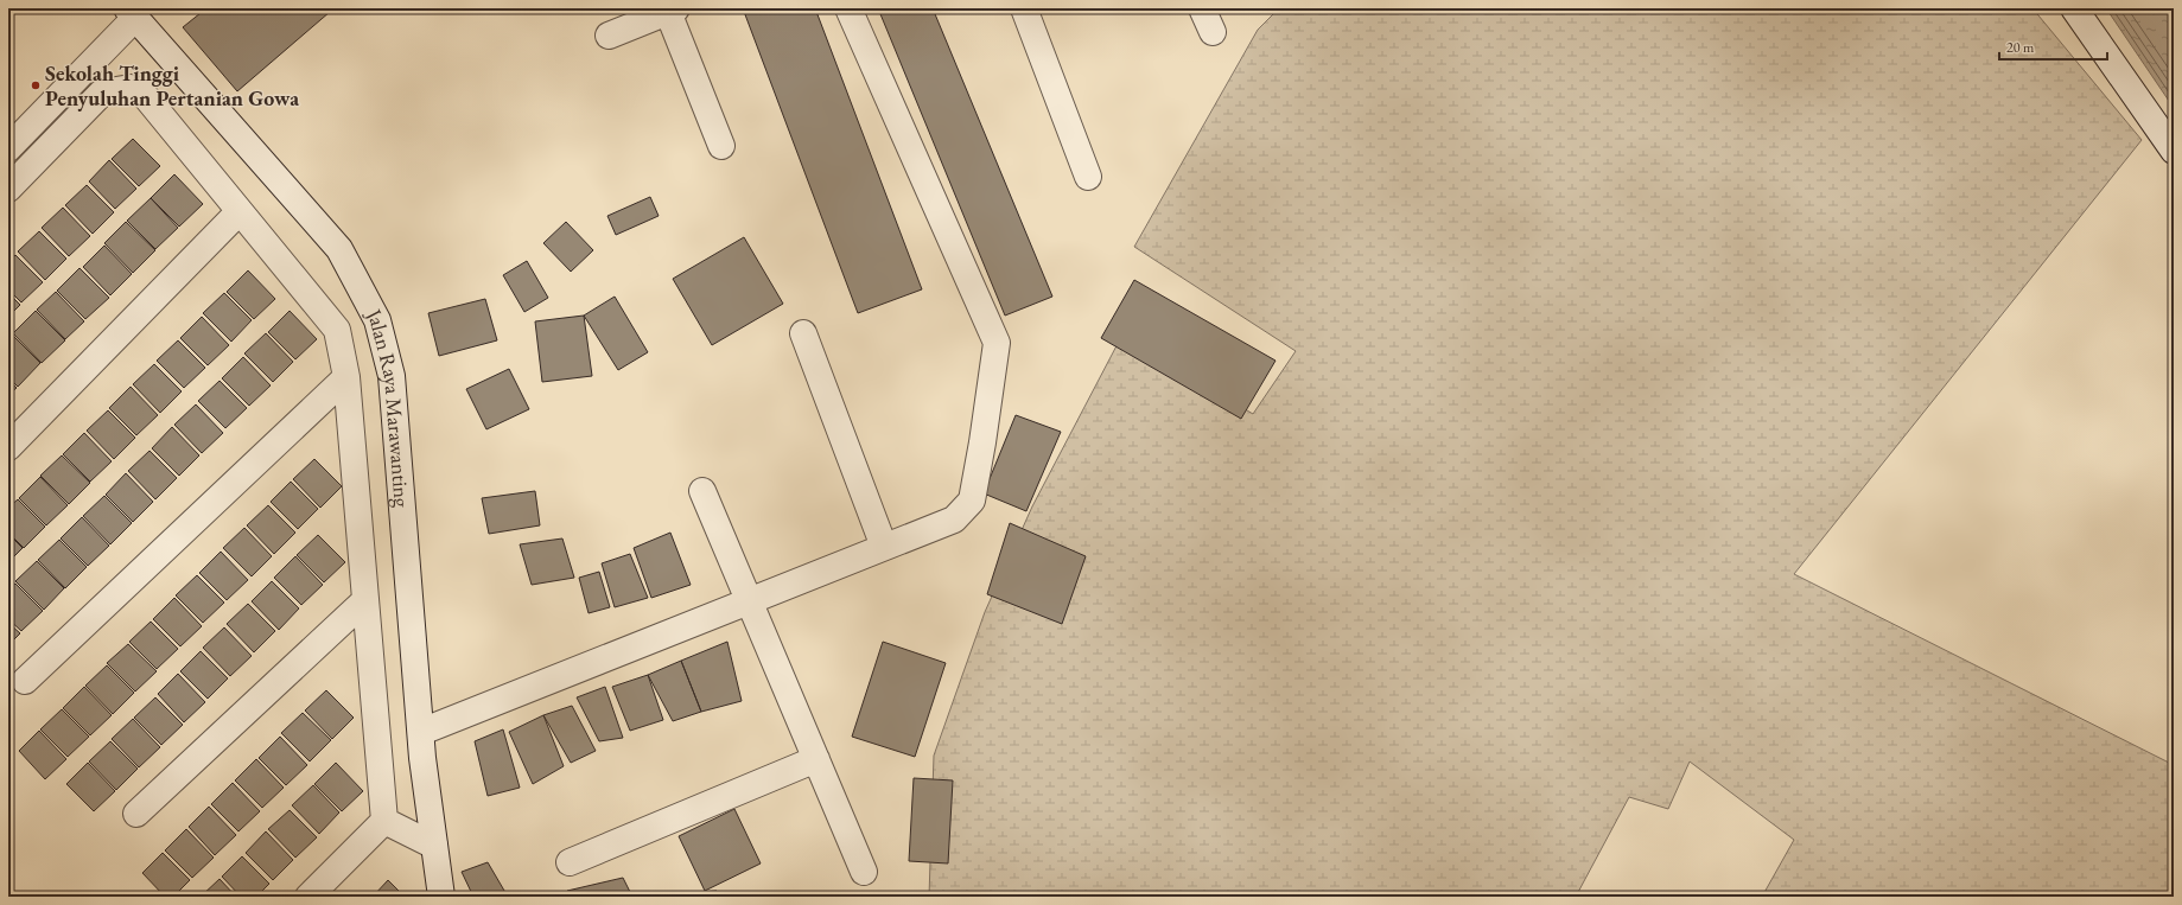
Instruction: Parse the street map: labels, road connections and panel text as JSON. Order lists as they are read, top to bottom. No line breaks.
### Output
{"streets":{"street":["Jalan Raya Marawanting"]},"places":["Sekolah Tinggi Penyuluhan Pertanian Gowa"],"scale_bar":"20 m"}
